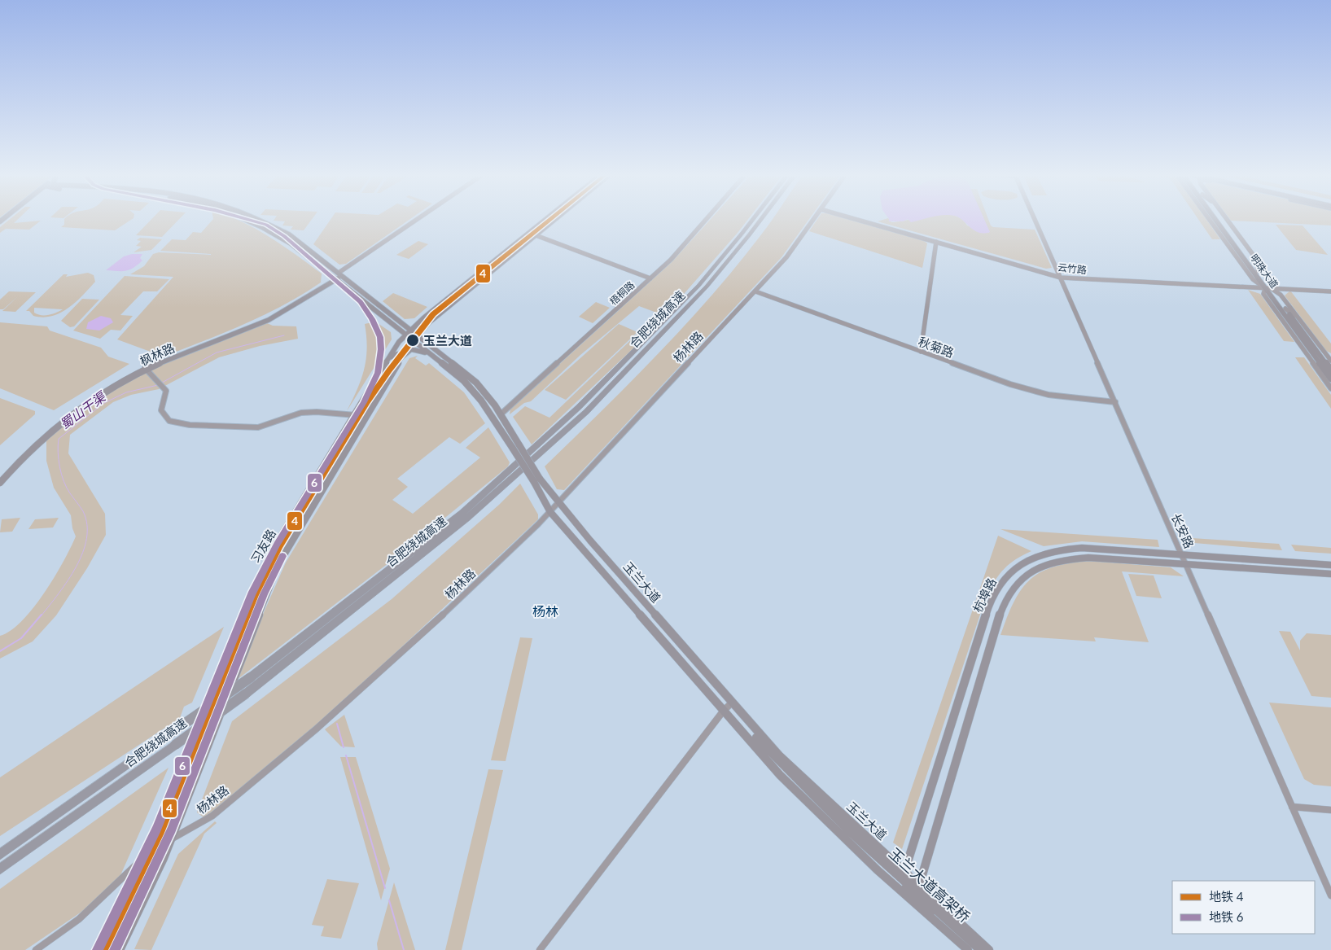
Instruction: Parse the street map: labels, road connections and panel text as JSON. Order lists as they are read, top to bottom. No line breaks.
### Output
{"streets":{"highway":["合肥绕城高速"],"main road":["明珠大道","枫林路","习友路","玉兰大道","杭埠路","玉兰大道高架桥"],"street":["云竹路","梧桐路","杨林路","秋菊路","长安路"]},"crossings":[["云竹路","明珠大道"],["云竹路","长安路"],["梧桐路","玉兰大道"],["杨林路","秋菊路"],["杨林路","习友路"],["杨林路","玉兰大道"],["秋菊路","长安路"],["枫林路","玉兰大道"],["长安路","杭埠路"],["习友路","玉兰大道"],["玉兰大道","杭埠路"]],"districts":["杨林"],"water":["蜀山干渠"],"places":["玉兰大道"],"lines":["metro line 4","metro line 6"],"legend":["地铁 4","地铁 6"]}
